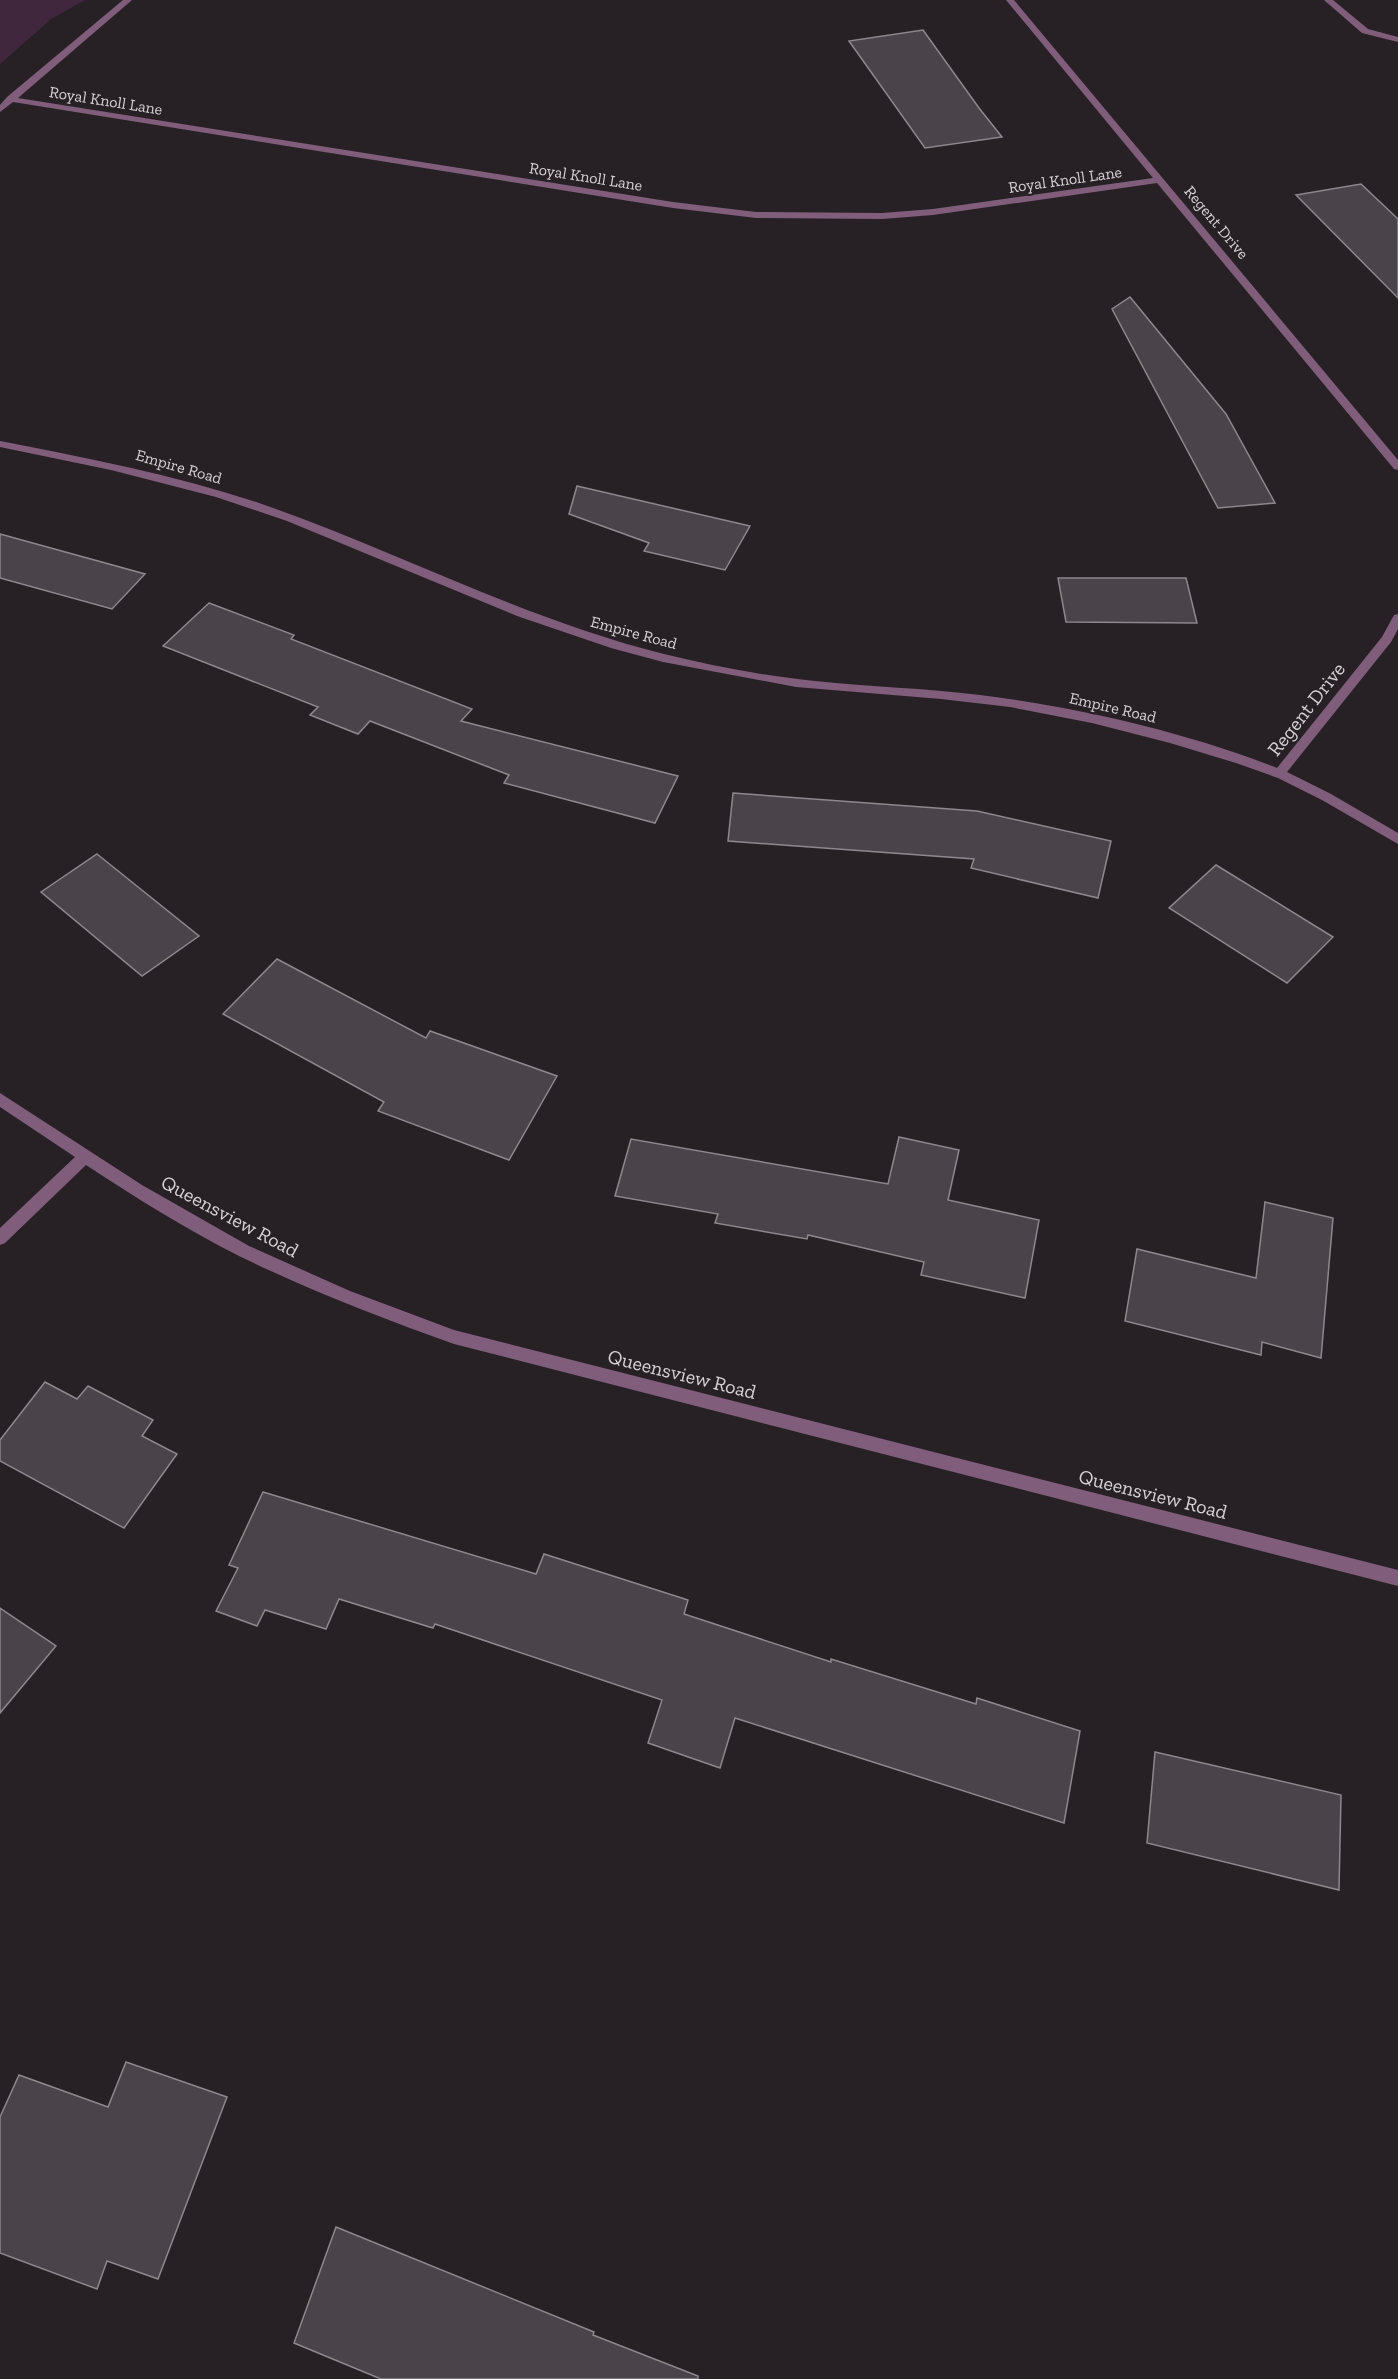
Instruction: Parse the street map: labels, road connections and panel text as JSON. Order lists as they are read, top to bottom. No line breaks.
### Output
{"streets":{"street":["Royal Knoll Lane","Regent Drive","Empire Road","Queensview Road"]},"crossings":[["Royal Knoll Lane","Regent Drive"],["Regent Drive","Empire Road"]]}
